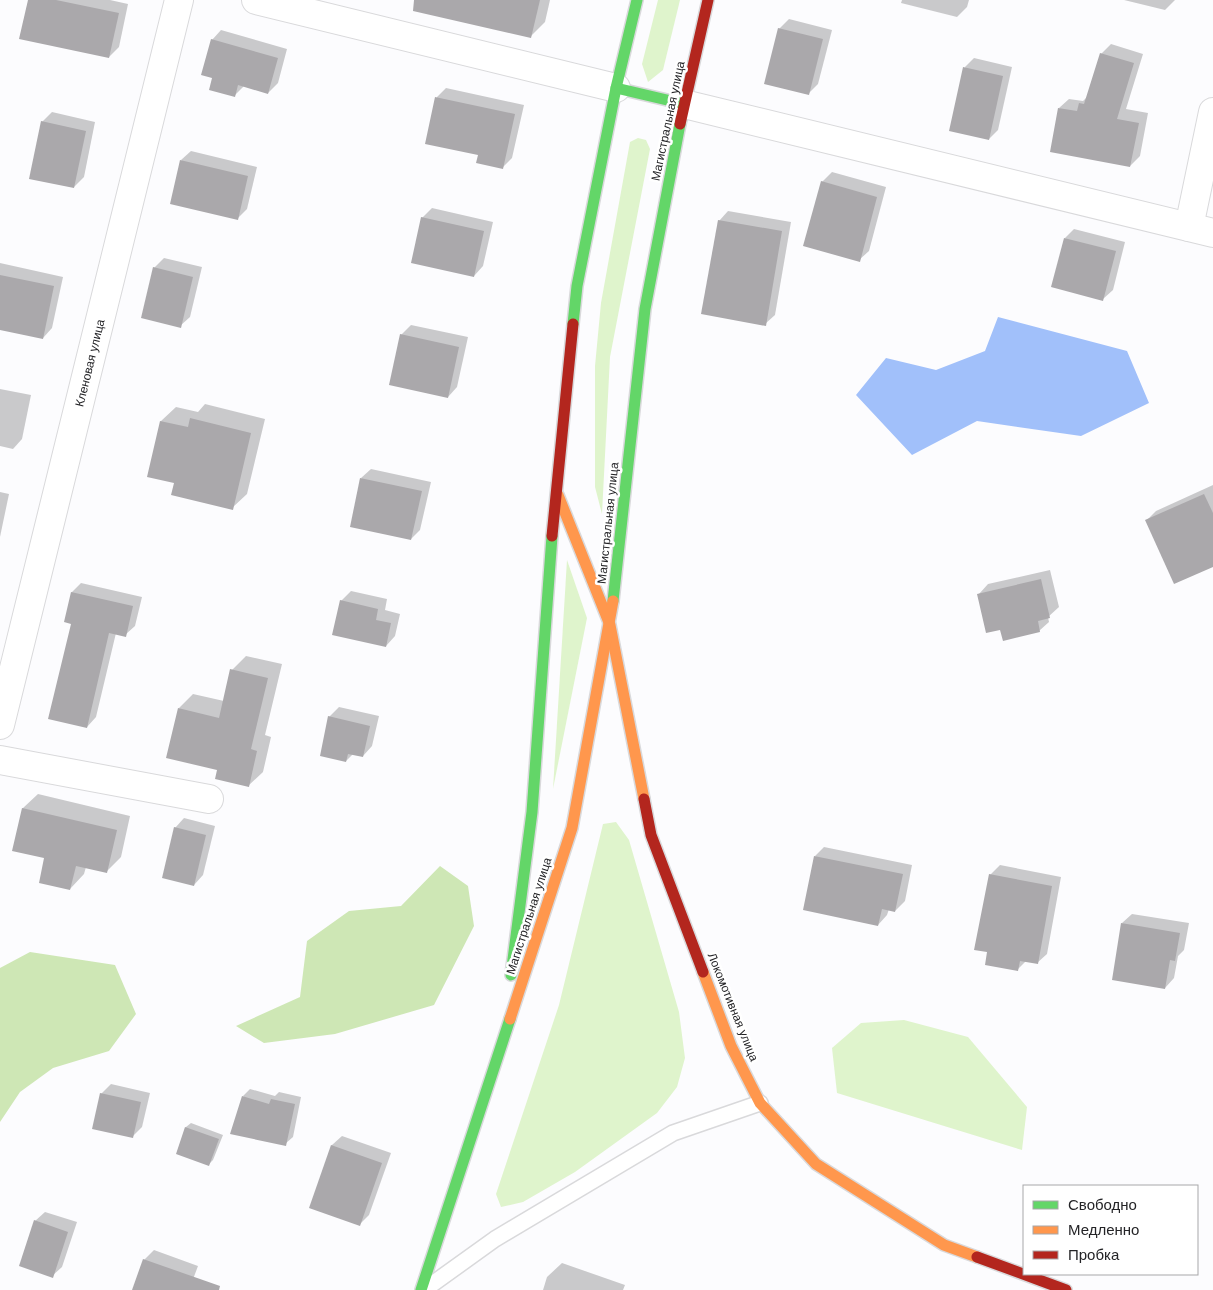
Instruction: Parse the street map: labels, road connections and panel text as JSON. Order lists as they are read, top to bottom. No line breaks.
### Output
{"streets":{"main road":["Магистральная улица","Локомотивная улица"],"street":["Кленовая улица"]},"crossings":[["Магистральная улица","Локомотивная улица"]],"legend":["Свободно","Медленно","Пробка"]}
